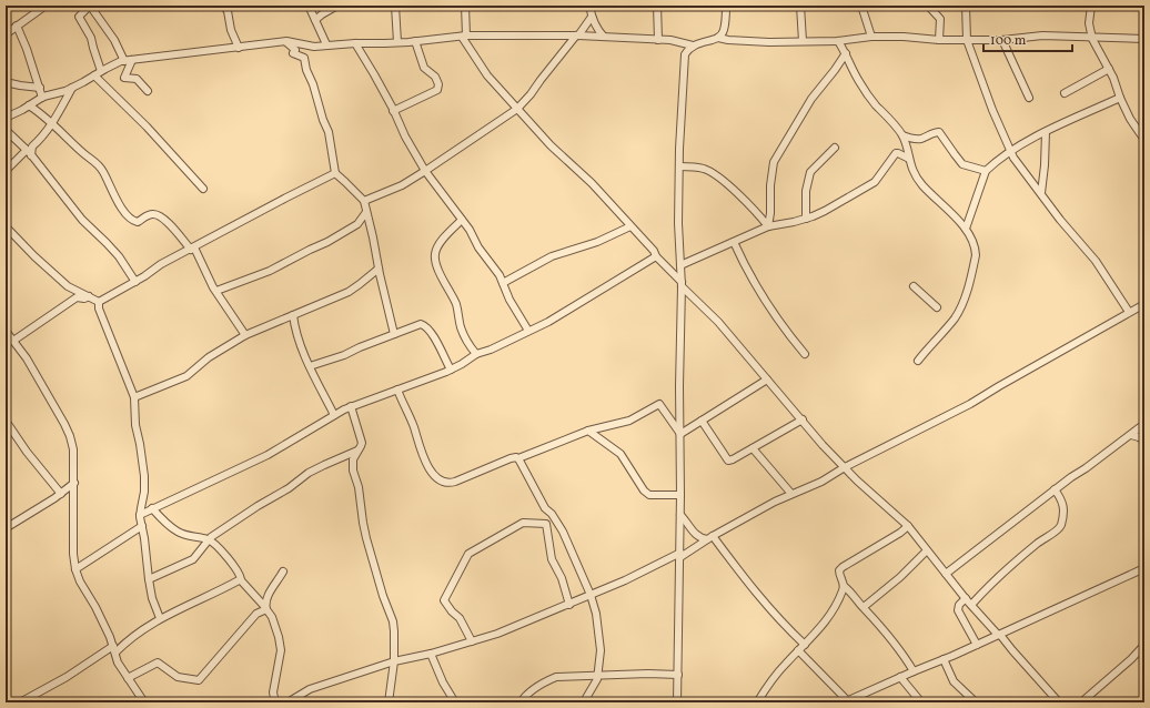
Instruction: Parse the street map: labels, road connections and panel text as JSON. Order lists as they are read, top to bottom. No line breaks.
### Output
{"scale_bar":"100 m"}
